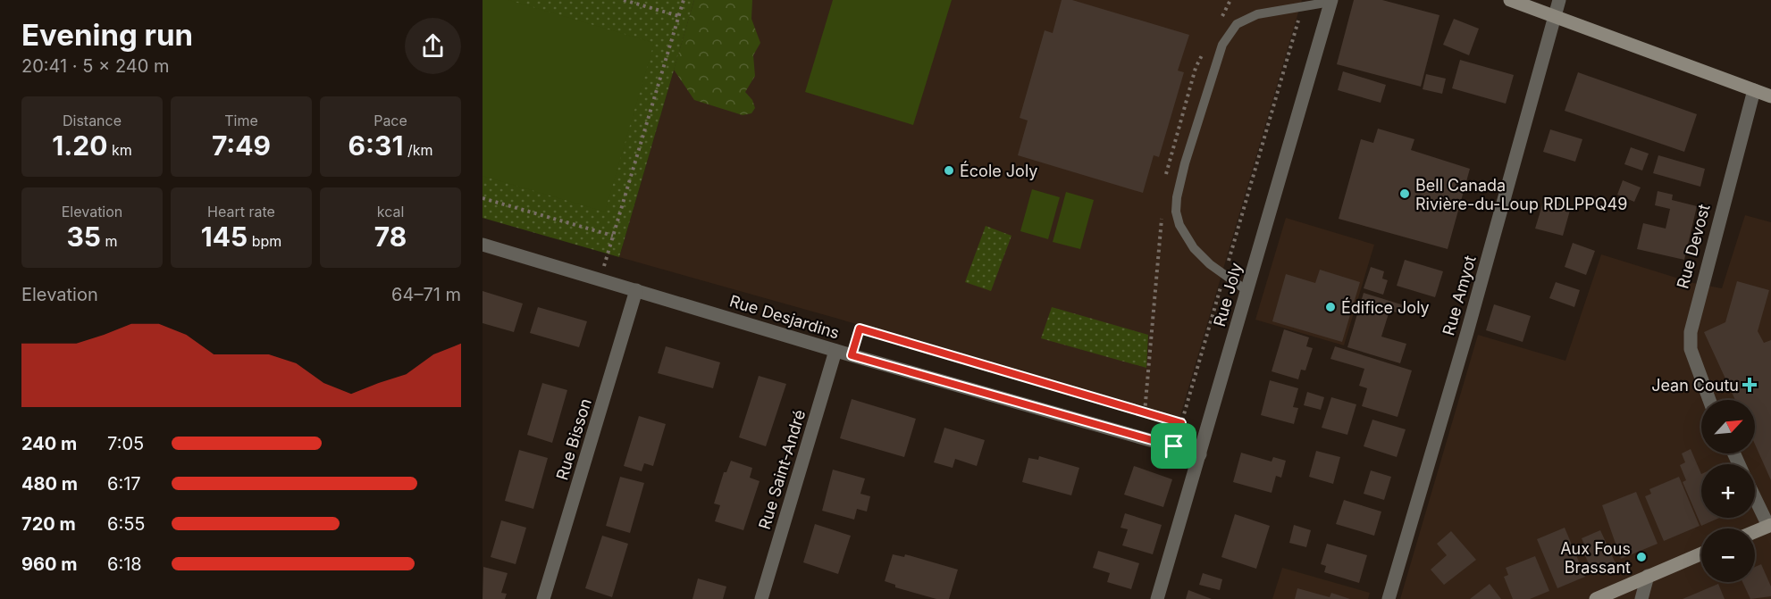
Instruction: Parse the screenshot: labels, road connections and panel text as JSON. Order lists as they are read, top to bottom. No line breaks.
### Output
{"streets":{"street":["Rue Devost","Rue Joly","Rue Amyot","Rue Desjardins","Rue Bisson","Rue Saint-André"]},"crossings":[["Rue Joly","Rue Desjardins"],["Rue Desjardins","Rue Bisson"],["Rue Desjardins","Rue Saint-André"]],"places":{"other":["École Joly","Bell Canada Rivière-du-Loup RDLPPQ49","Édifice Joly","Aux Fous Brassant"],"health":["Jean Coutu"]},"north":"top right","page":{"heading":["Evening run","20:41 · 5 × 240 m"],"stats":[["Distance","1.20 km"],["Time","7:49"],["Pace","6:31 /km"],["Elevation","35 m"],["Heart rate","145 bpm"],["kcal","78"]],"chart":["Elevation","64–71 m"],"map_buttons":["+","−"],"list":[{"name":"240 m","note":"7:05"},{"name":"480 m","note":"6:17"},{"name":"720 m","note":"6:55"},{"name":"960 m","note":"6:18"}]}}
